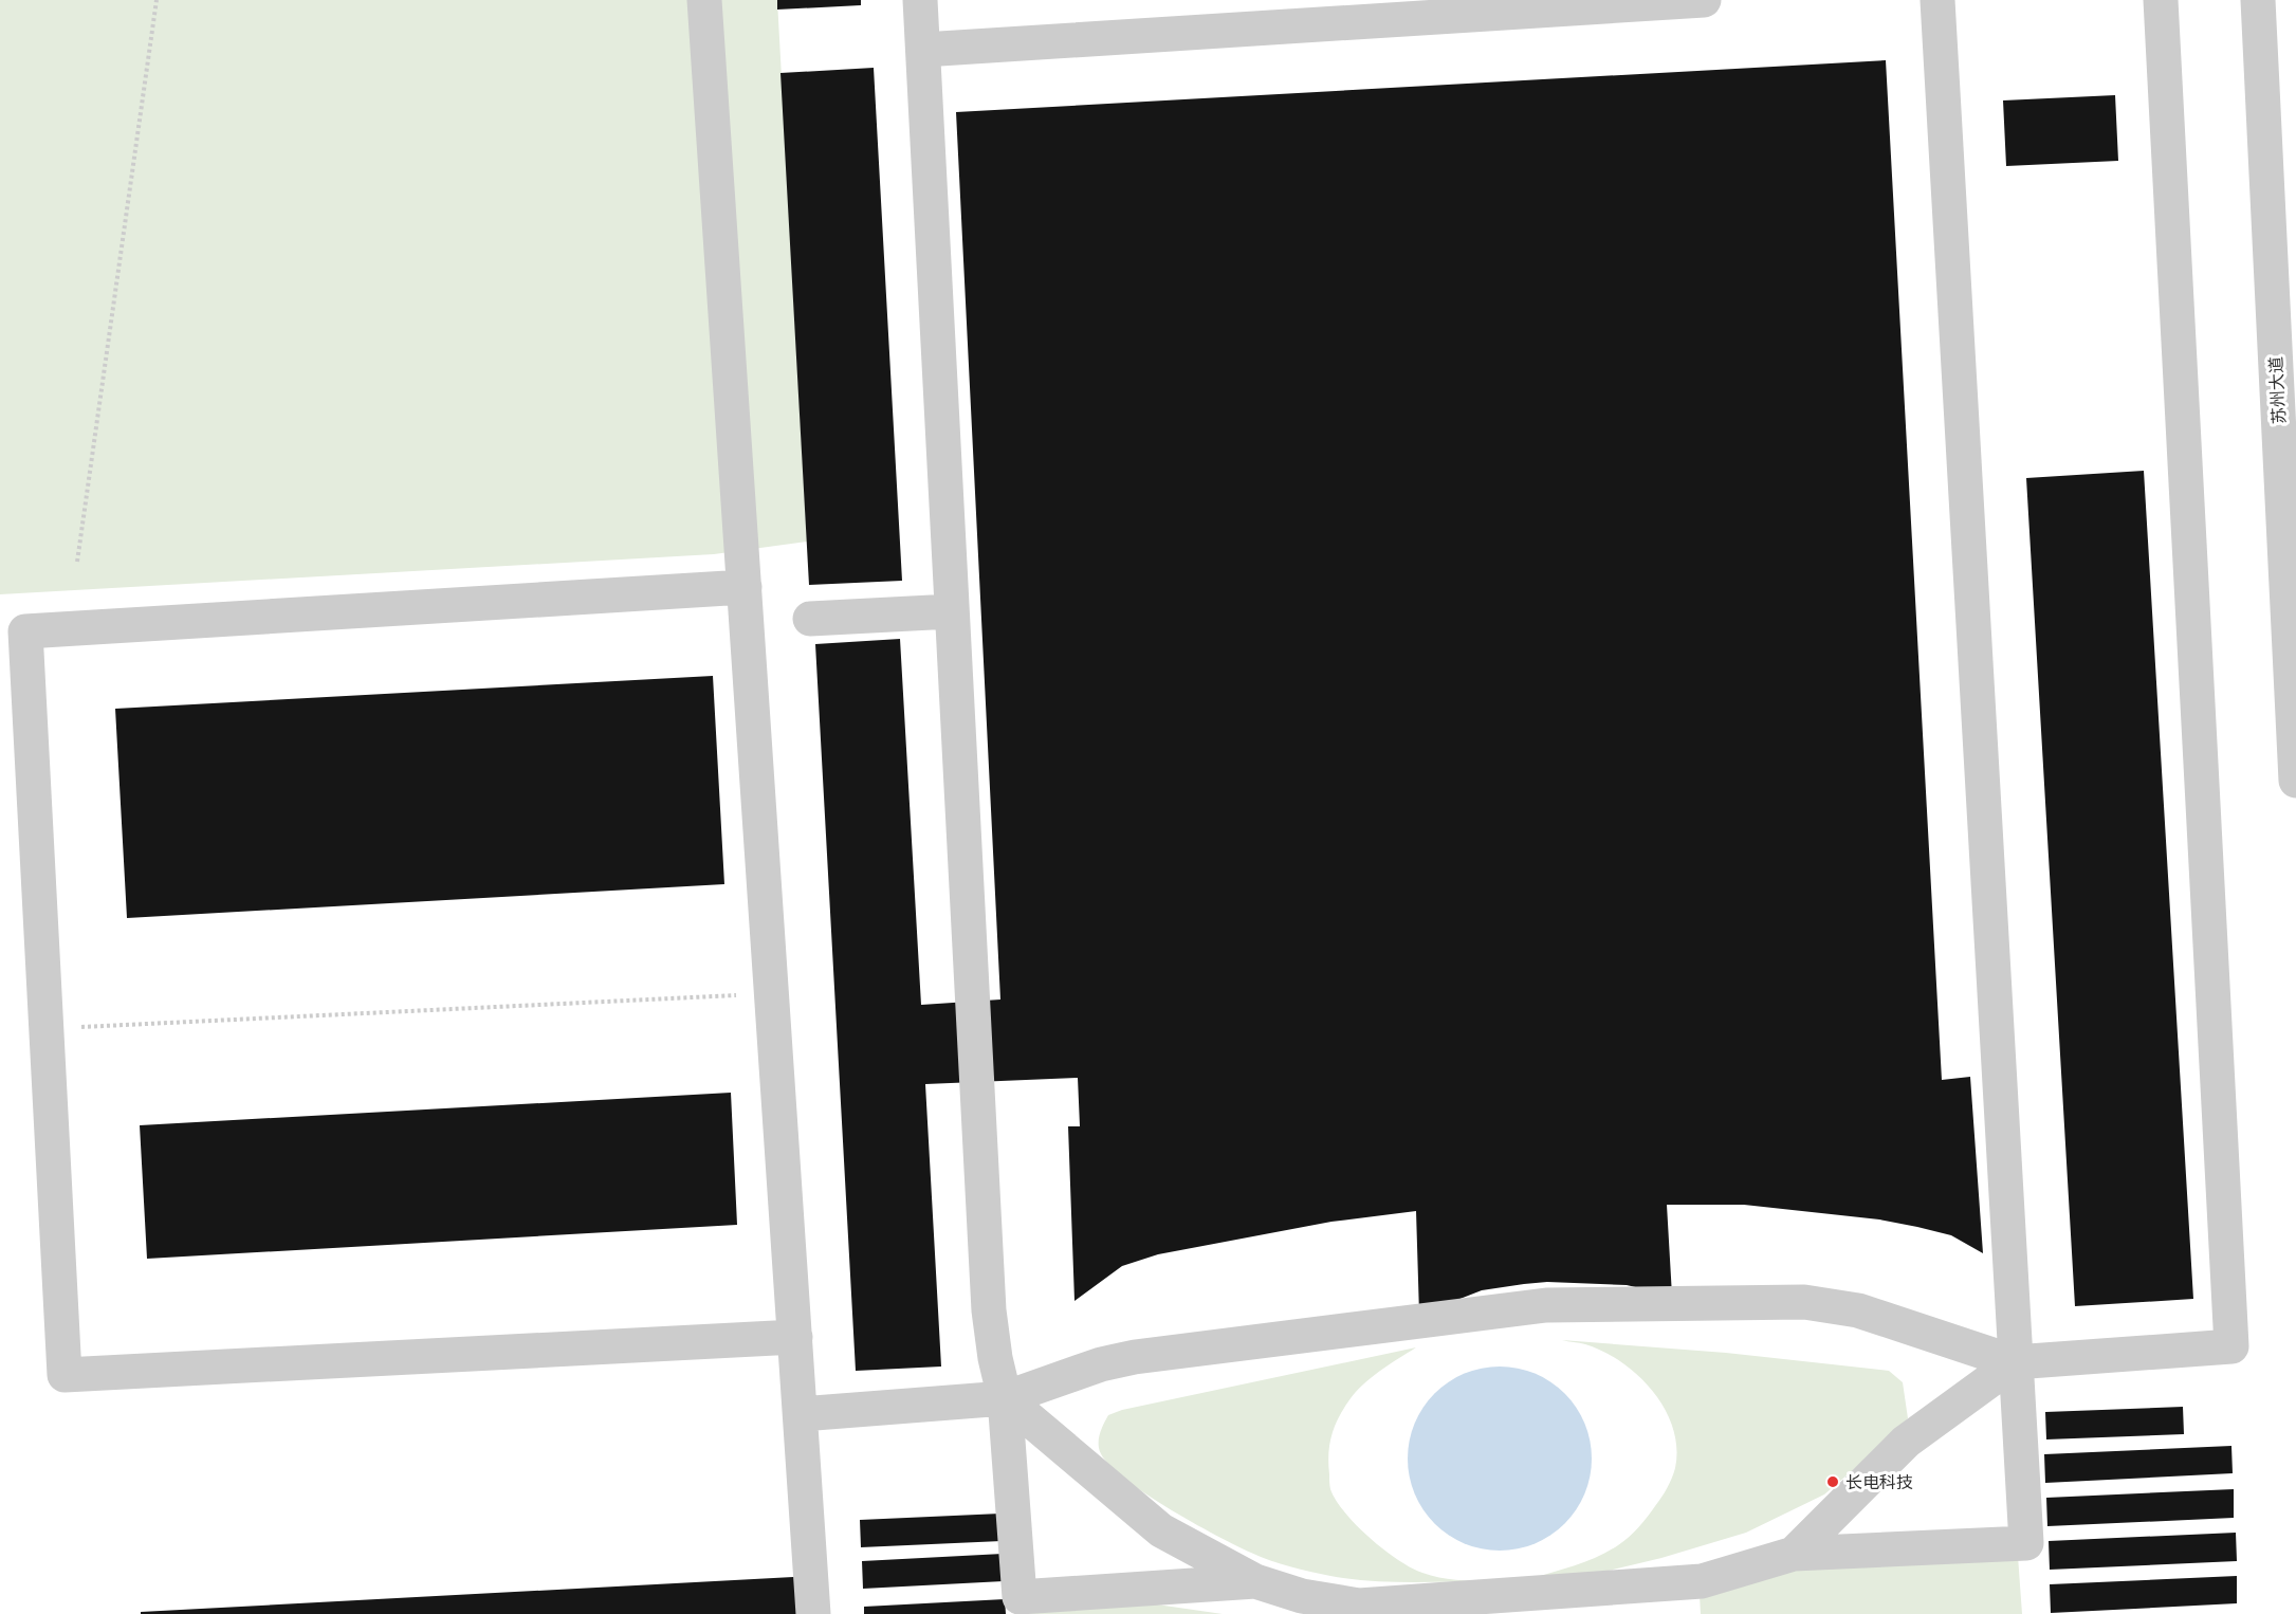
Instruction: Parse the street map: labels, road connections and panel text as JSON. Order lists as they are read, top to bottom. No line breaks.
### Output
{"streets":{"street":["苏州大道"]},"places":["长电科技"]}
